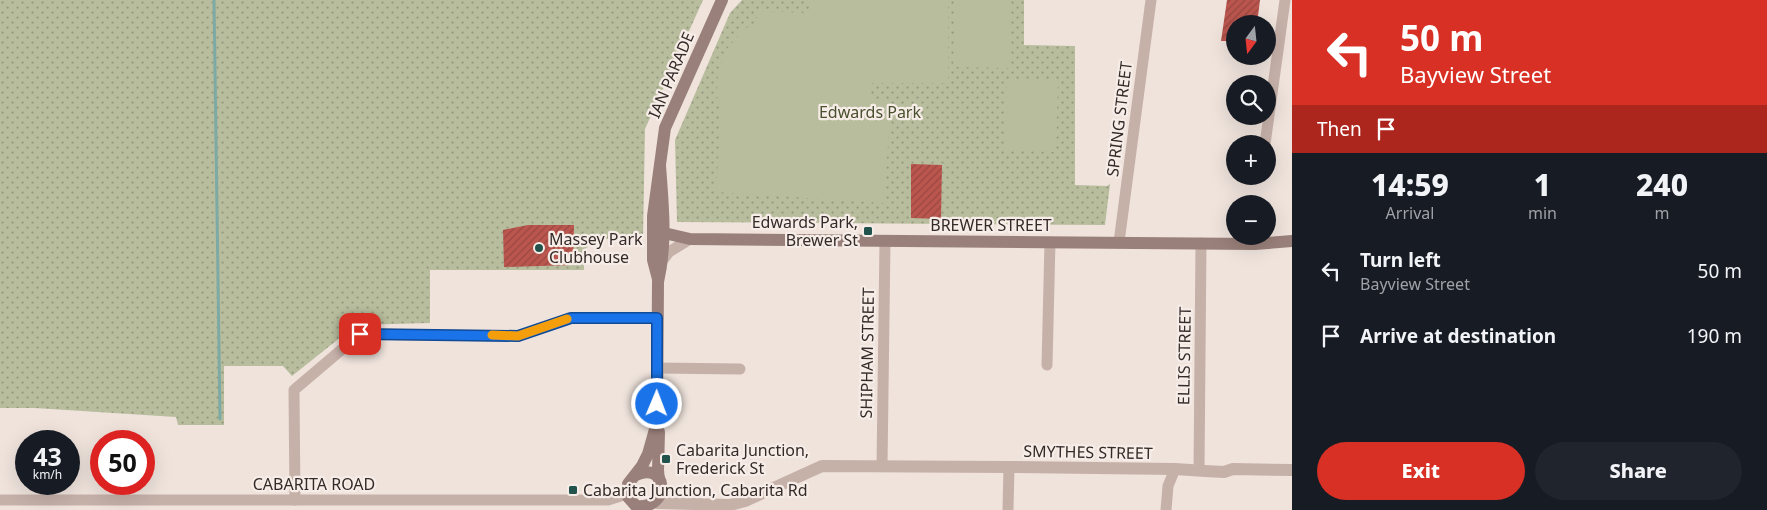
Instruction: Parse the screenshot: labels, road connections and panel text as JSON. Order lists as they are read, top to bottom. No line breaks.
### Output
{"streets":{"main road":["IAN PARADE","BREWER STREET"],"street":["SPRING STREET","SHIPHAM STREET","ELLIS STREET","SMYTHES STREET","CABARITA ROAD"]},"crossings":[["IAN PARADE","BREWER STREET"],["SPRING STREET","BREWER STREET"],["BREWER STREET","SHIPHAM STREET"],["BREWER STREET","ELLIS STREET"],["SHIPHAM STREET","SMYTHES STREET"],["ELLIS STREET","SMYTHES STREET"]],"parks":["Edwards Park"],"places":{"transit":["Edwards Park, Brewer St","Cabarita Junction, Frederick St","Cabarita Junction, Cabarita Rd"],"other":["Massey Park Clubhouse"]},"north":"bottom","page":{"turn":["50 m","Bayview Street"],"map_buttons":["+","−"],"then":"Then","eta":["14:59","Arrival","1","min","240","m"],"list":[{"name":"Turn left","note":"Bayview Street","value":"50 m"},{"name":"Arrive at destination","value":"190 m"}],"speed":"43 km/h","limit":"50","buttons":["Exit","Share"]}}
